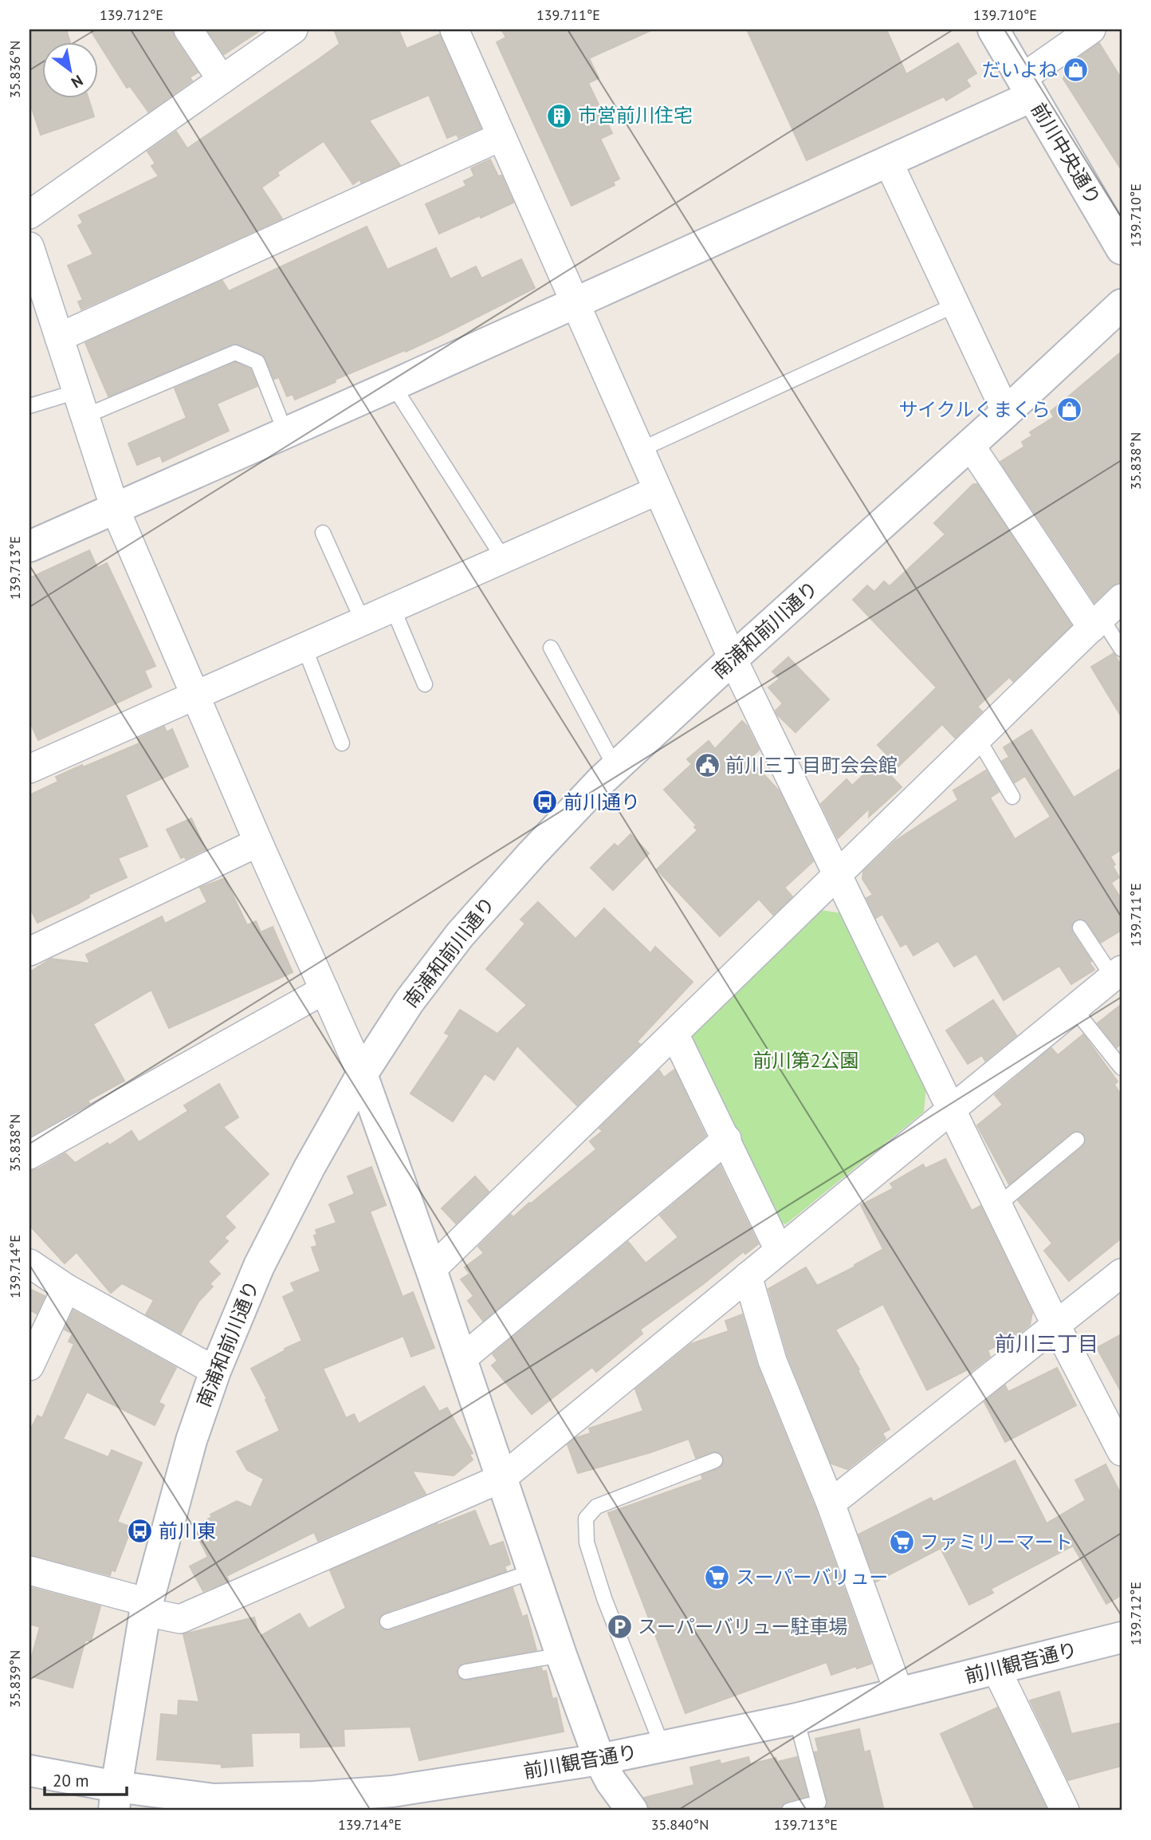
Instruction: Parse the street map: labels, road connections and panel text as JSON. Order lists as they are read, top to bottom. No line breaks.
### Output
{"streets":{"street":["前川中央通り","南浦和前川通り","前川観音通り"]},"crossings":[["南浦和前川通り","前川観音通り"]],"districts":["前川三丁目"],"parks":["前川第2公園"],"places":{"shop":["だいよね","サイクルくまくら"],"building":["市営前川住宅"],"public building":["前川三丁目町会会館"],"bus stop":["前川通り","前川東"],"supermarket":["ファミリーマート","スーパーバリュー"],"parking":["スーパーバリュー駐車場"]},"scale_bar":"20 m","north":"bottom right","coordinates":["139.712°E","139.711°E","139.710°E","35.836°N","35.838°N","139.713°E","139.714°E","35.839°N","35.840°N"]}
